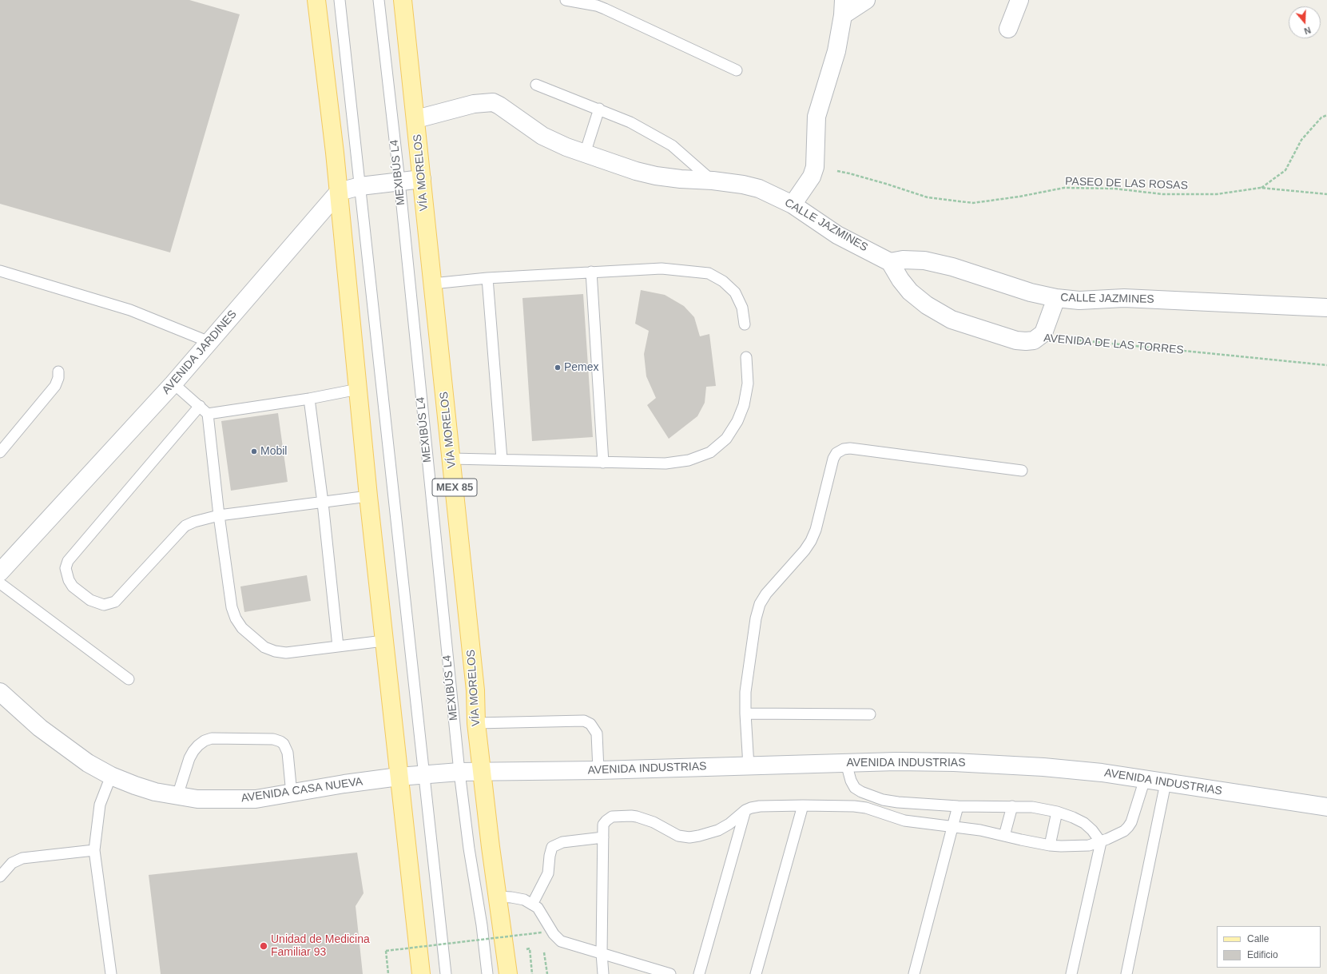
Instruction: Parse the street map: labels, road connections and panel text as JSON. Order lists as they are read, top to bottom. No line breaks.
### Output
{"streets":{"main road":["VÍA MORELOS","MEX 85"],"street":["CALLE JAZMINES","AVENIDA DE LAS TORRES","AVENIDA JARDINES","AVENIDA INDUSTRIAS","AVENIDA CASA NUEVA"],"lane":["MEXIBÚS L4"],"path":["PASEO DE LAS ROSAS"]},"crossings":[["MEXIBÚS L4","AVENIDA CASA NUEVA"],["VÍA MORELOS","CALLE JAZMINES"],["VÍA MORELOS","AVENIDA INDUSTRIAS"],["VÍA MORELOS","AVENIDA CASA NUEVA"],["CALLE JAZMINES","AVENIDA DE LAS TORRES"],["AVENIDA INDUSTRIAS","AVENIDA CASA NUEVA"]],"places":["Pemex","Mobil","Unidad de Medicina Familiar 93"],"legend":["Calle","Edificio"],"north":"bottom"}
